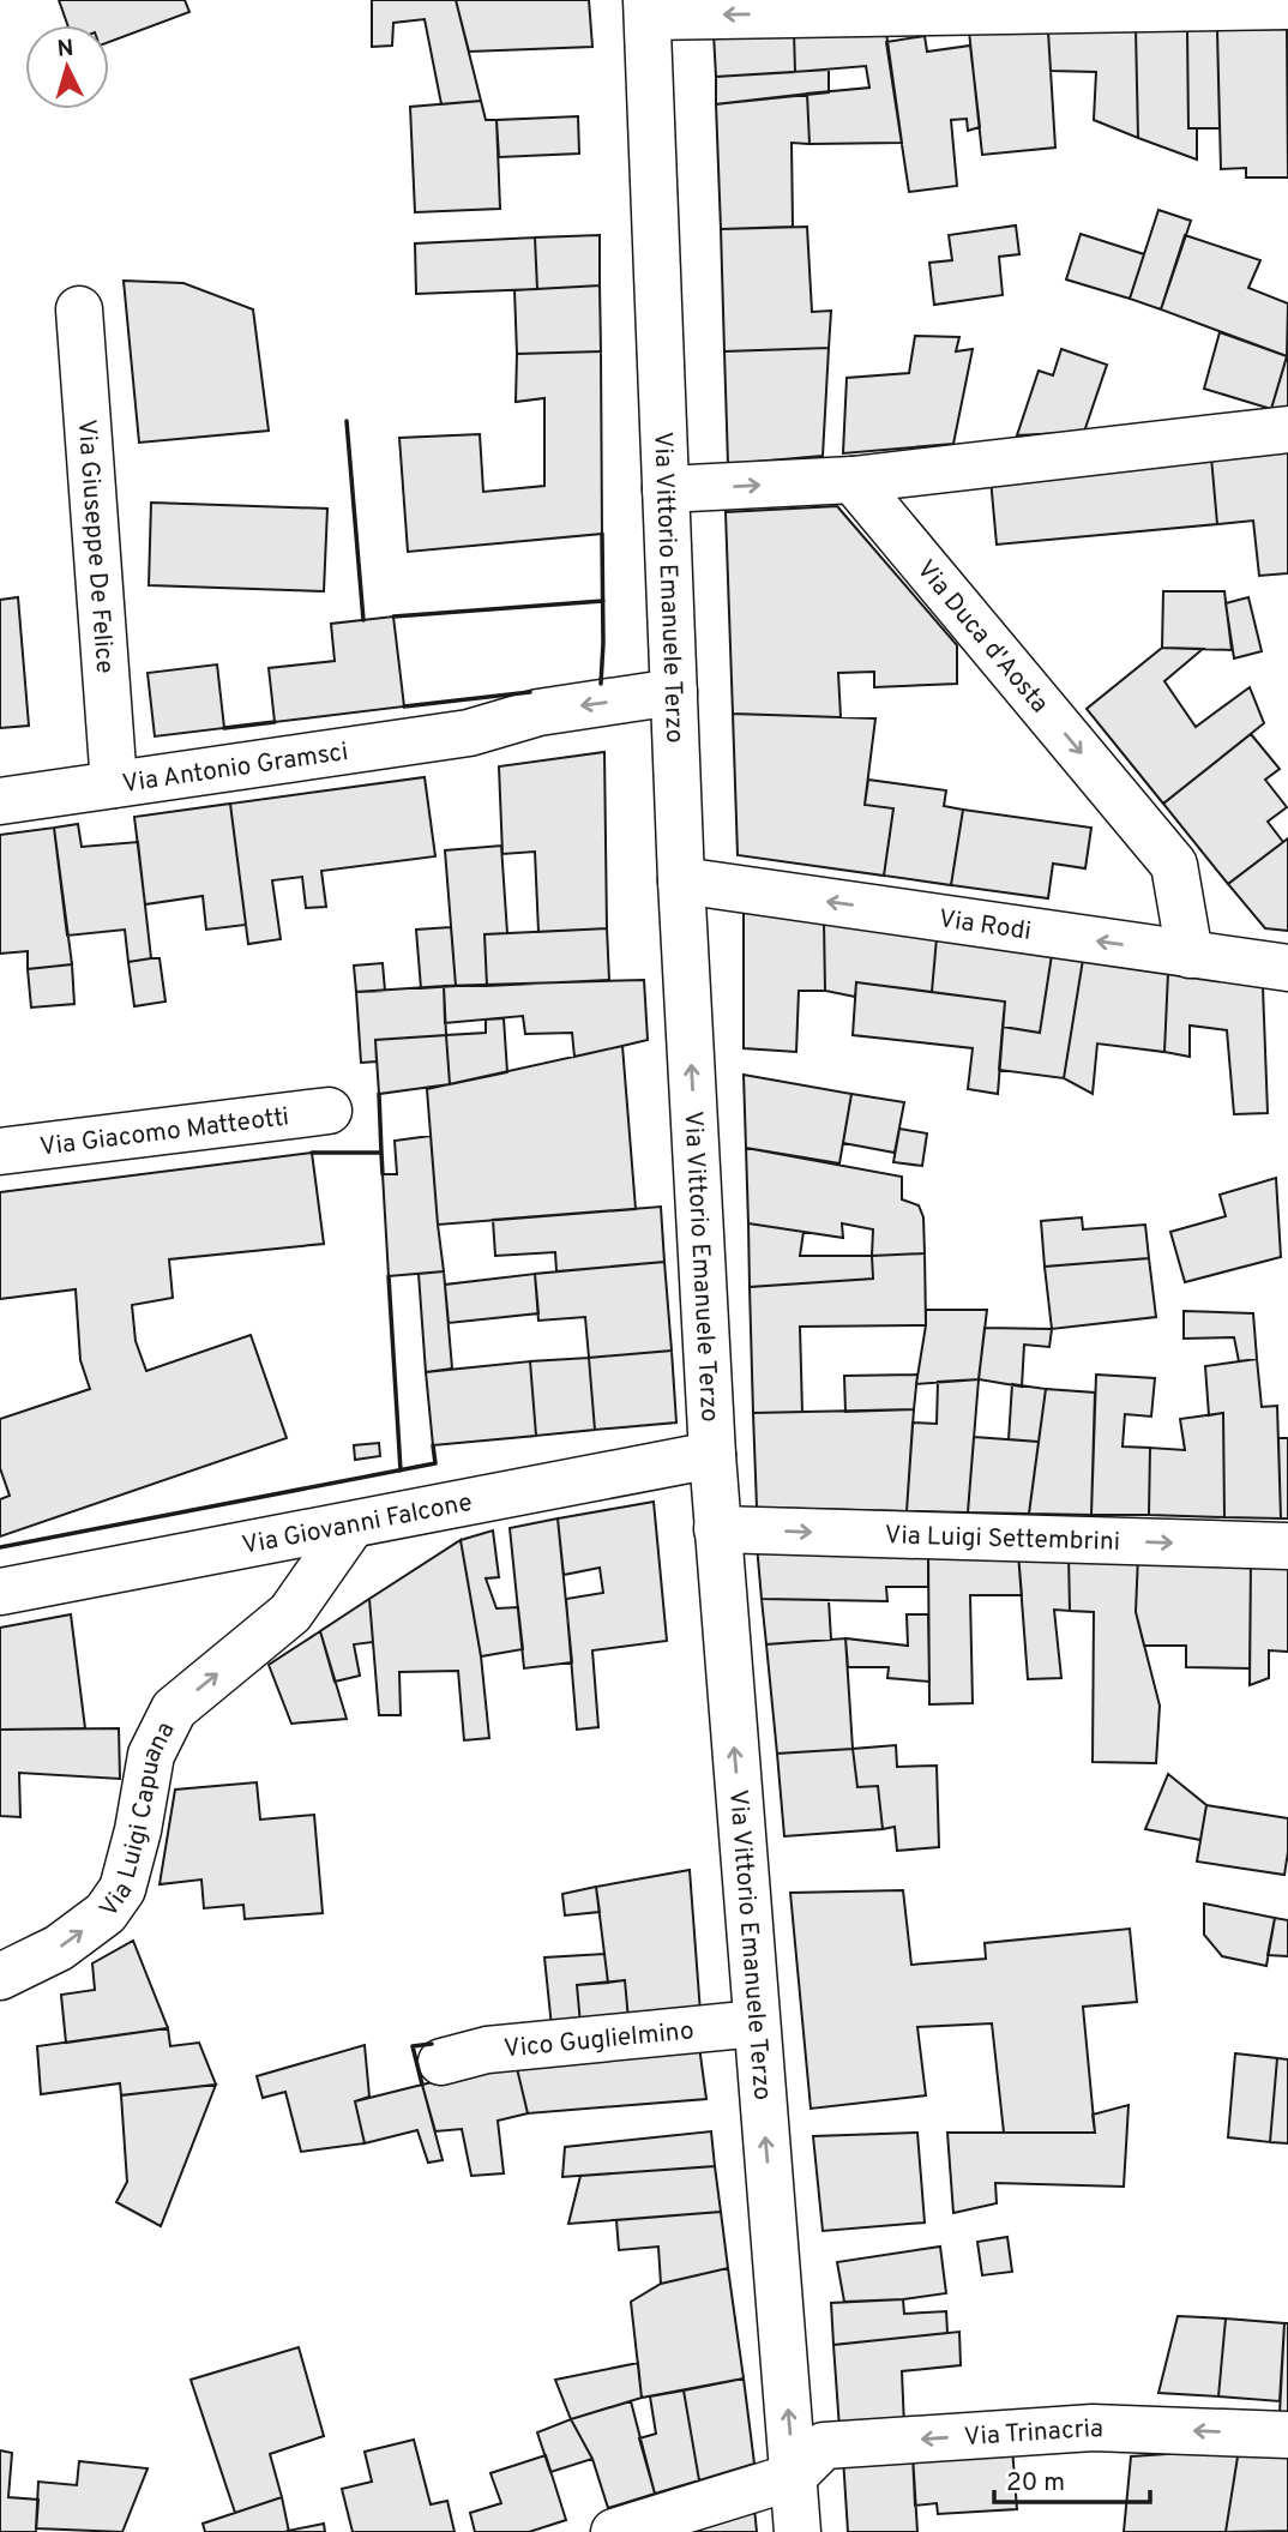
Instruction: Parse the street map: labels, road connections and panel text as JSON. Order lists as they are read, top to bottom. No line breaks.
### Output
{"streets":{"street":["Via Giuseppe De Felice","Via Vittorio Emanuele Terzo","Via Duca d'Aosta","Via Antonio Gramsci","Via Rodi","Via Giacomo Matteotti","Via Giovanni Falcone","Via Luigi Settembrini","Via Luigi Capuana","Vico Guglielmino","Via Trinacria"]},"crossings":[["Via Giuseppe De Felice","Via Antonio Gramsci"],["Via Vittorio Emanuele Terzo","Via Antonio Gramsci"],["Via Vittorio Emanuele Terzo","Via Rodi"],["Via Vittorio Emanuele Terzo","Via Giovanni Falcone"],["Via Vittorio Emanuele Terzo","Via Luigi Settembrini"],["Via Vittorio Emanuele Terzo","Vico Guglielmino"],["Via Vittorio Emanuele Terzo","Via Trinacria"],["Via Duca d'Aosta","Via Rodi"],["Via Giovanni Falcone","Via Luigi Capuana"]],"one_way":["Via Vittorio Emanuele Terzo","Via Duca d'Aosta","Via Rodi","Via Luigi Settembrini","Via Luigi Capuana","Via Trinacria"],"scale_bar":"20 m","north":"top"}
